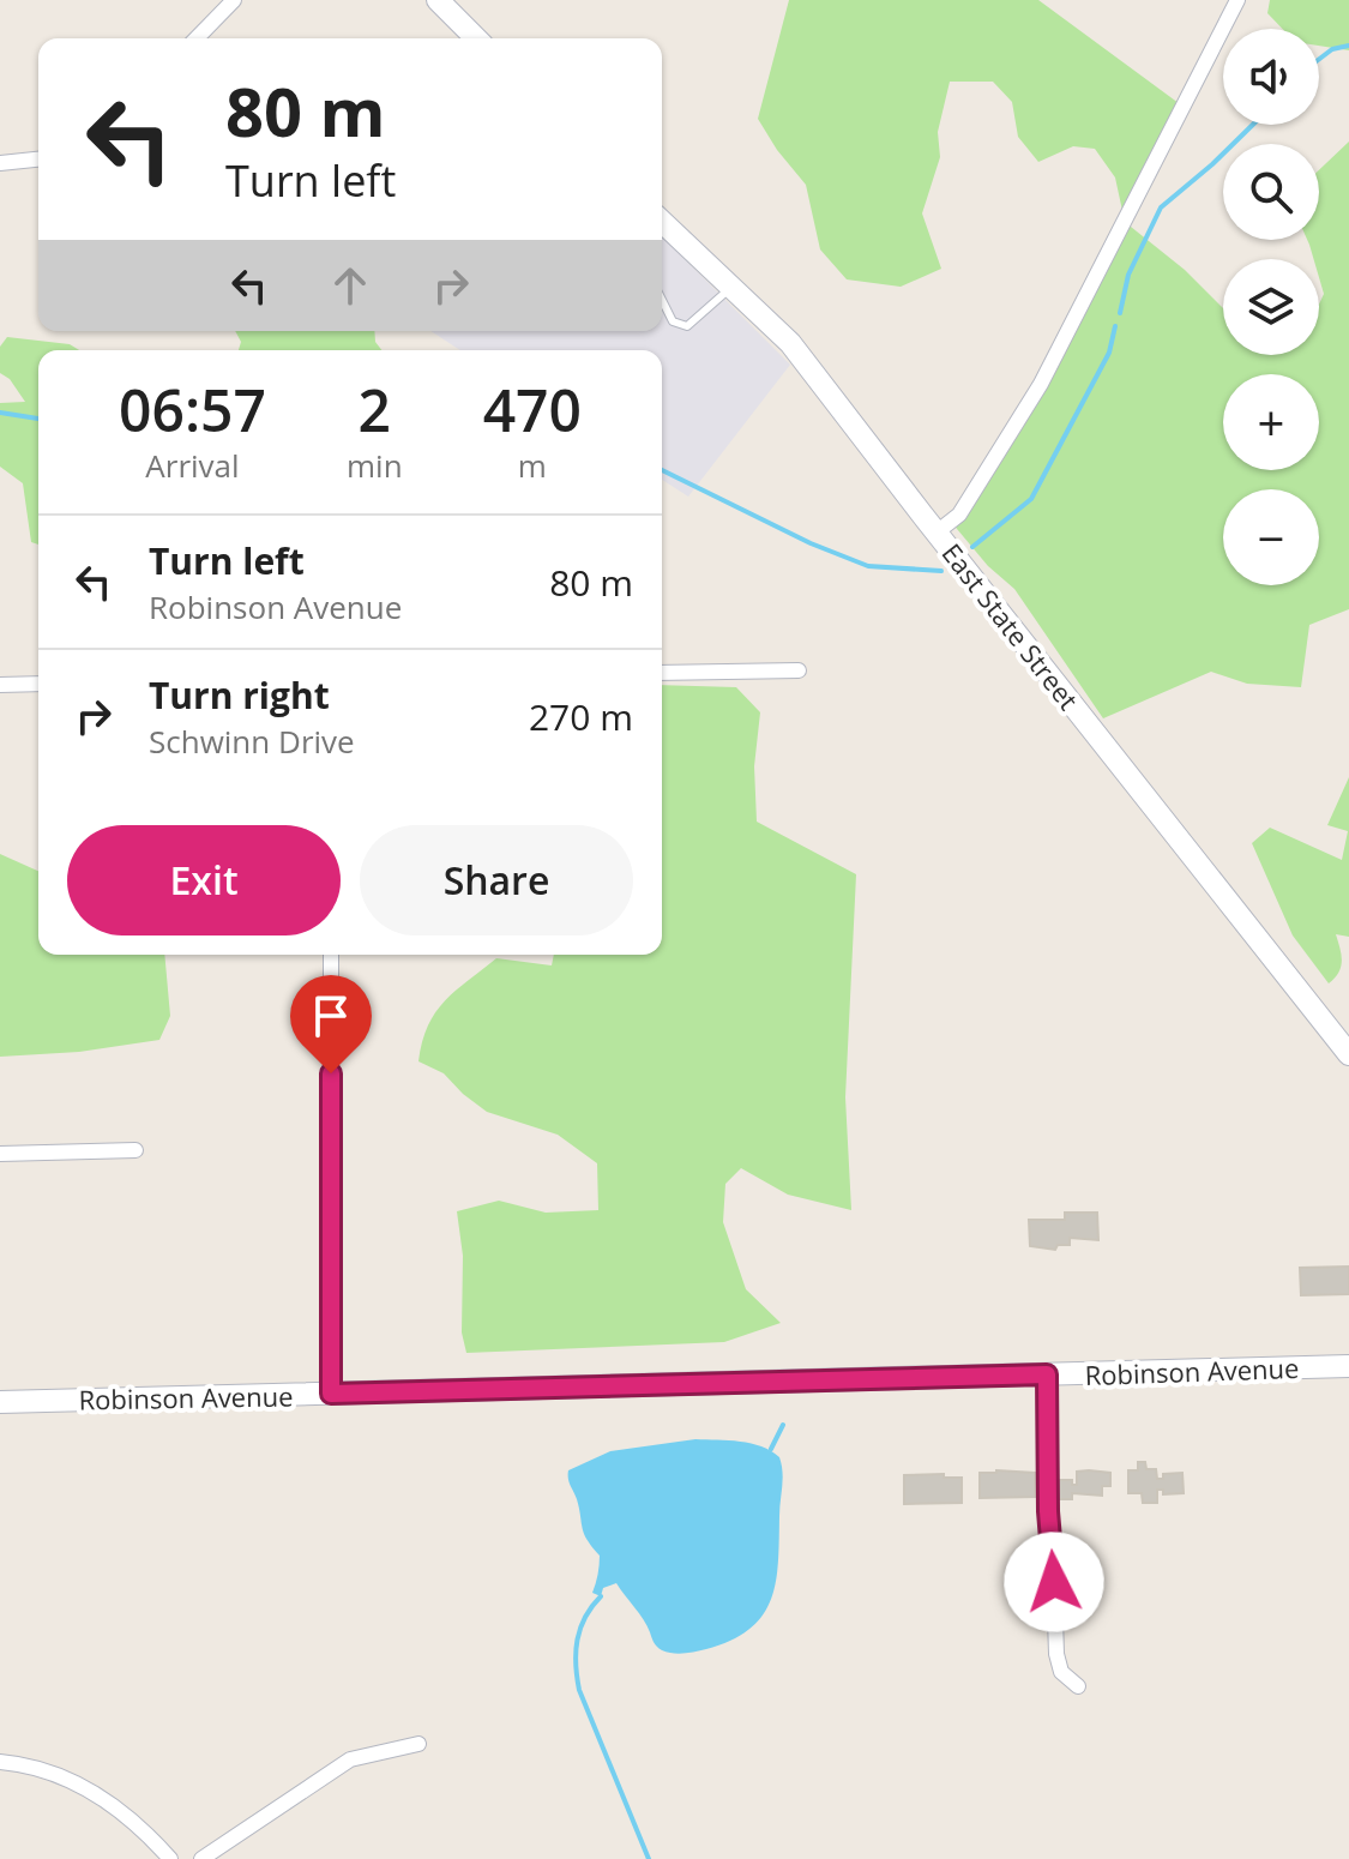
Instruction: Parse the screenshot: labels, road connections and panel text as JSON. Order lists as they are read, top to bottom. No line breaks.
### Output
{"streets":{"main road":["East State Street","Robinson Avenue"]},"page":{"map_buttons":["+","−"],"turn":["80 m","Turn left"],"eta":["06:57","Arrival","2","min","470","m"],"list":[{"name":"Turn left","note":"Robinson Avenue","value":"80 m"},{"name":"Turn right","note":"Schwinn Drive","value":"270 m"}],"buttons":["Exit","Share"]}}
